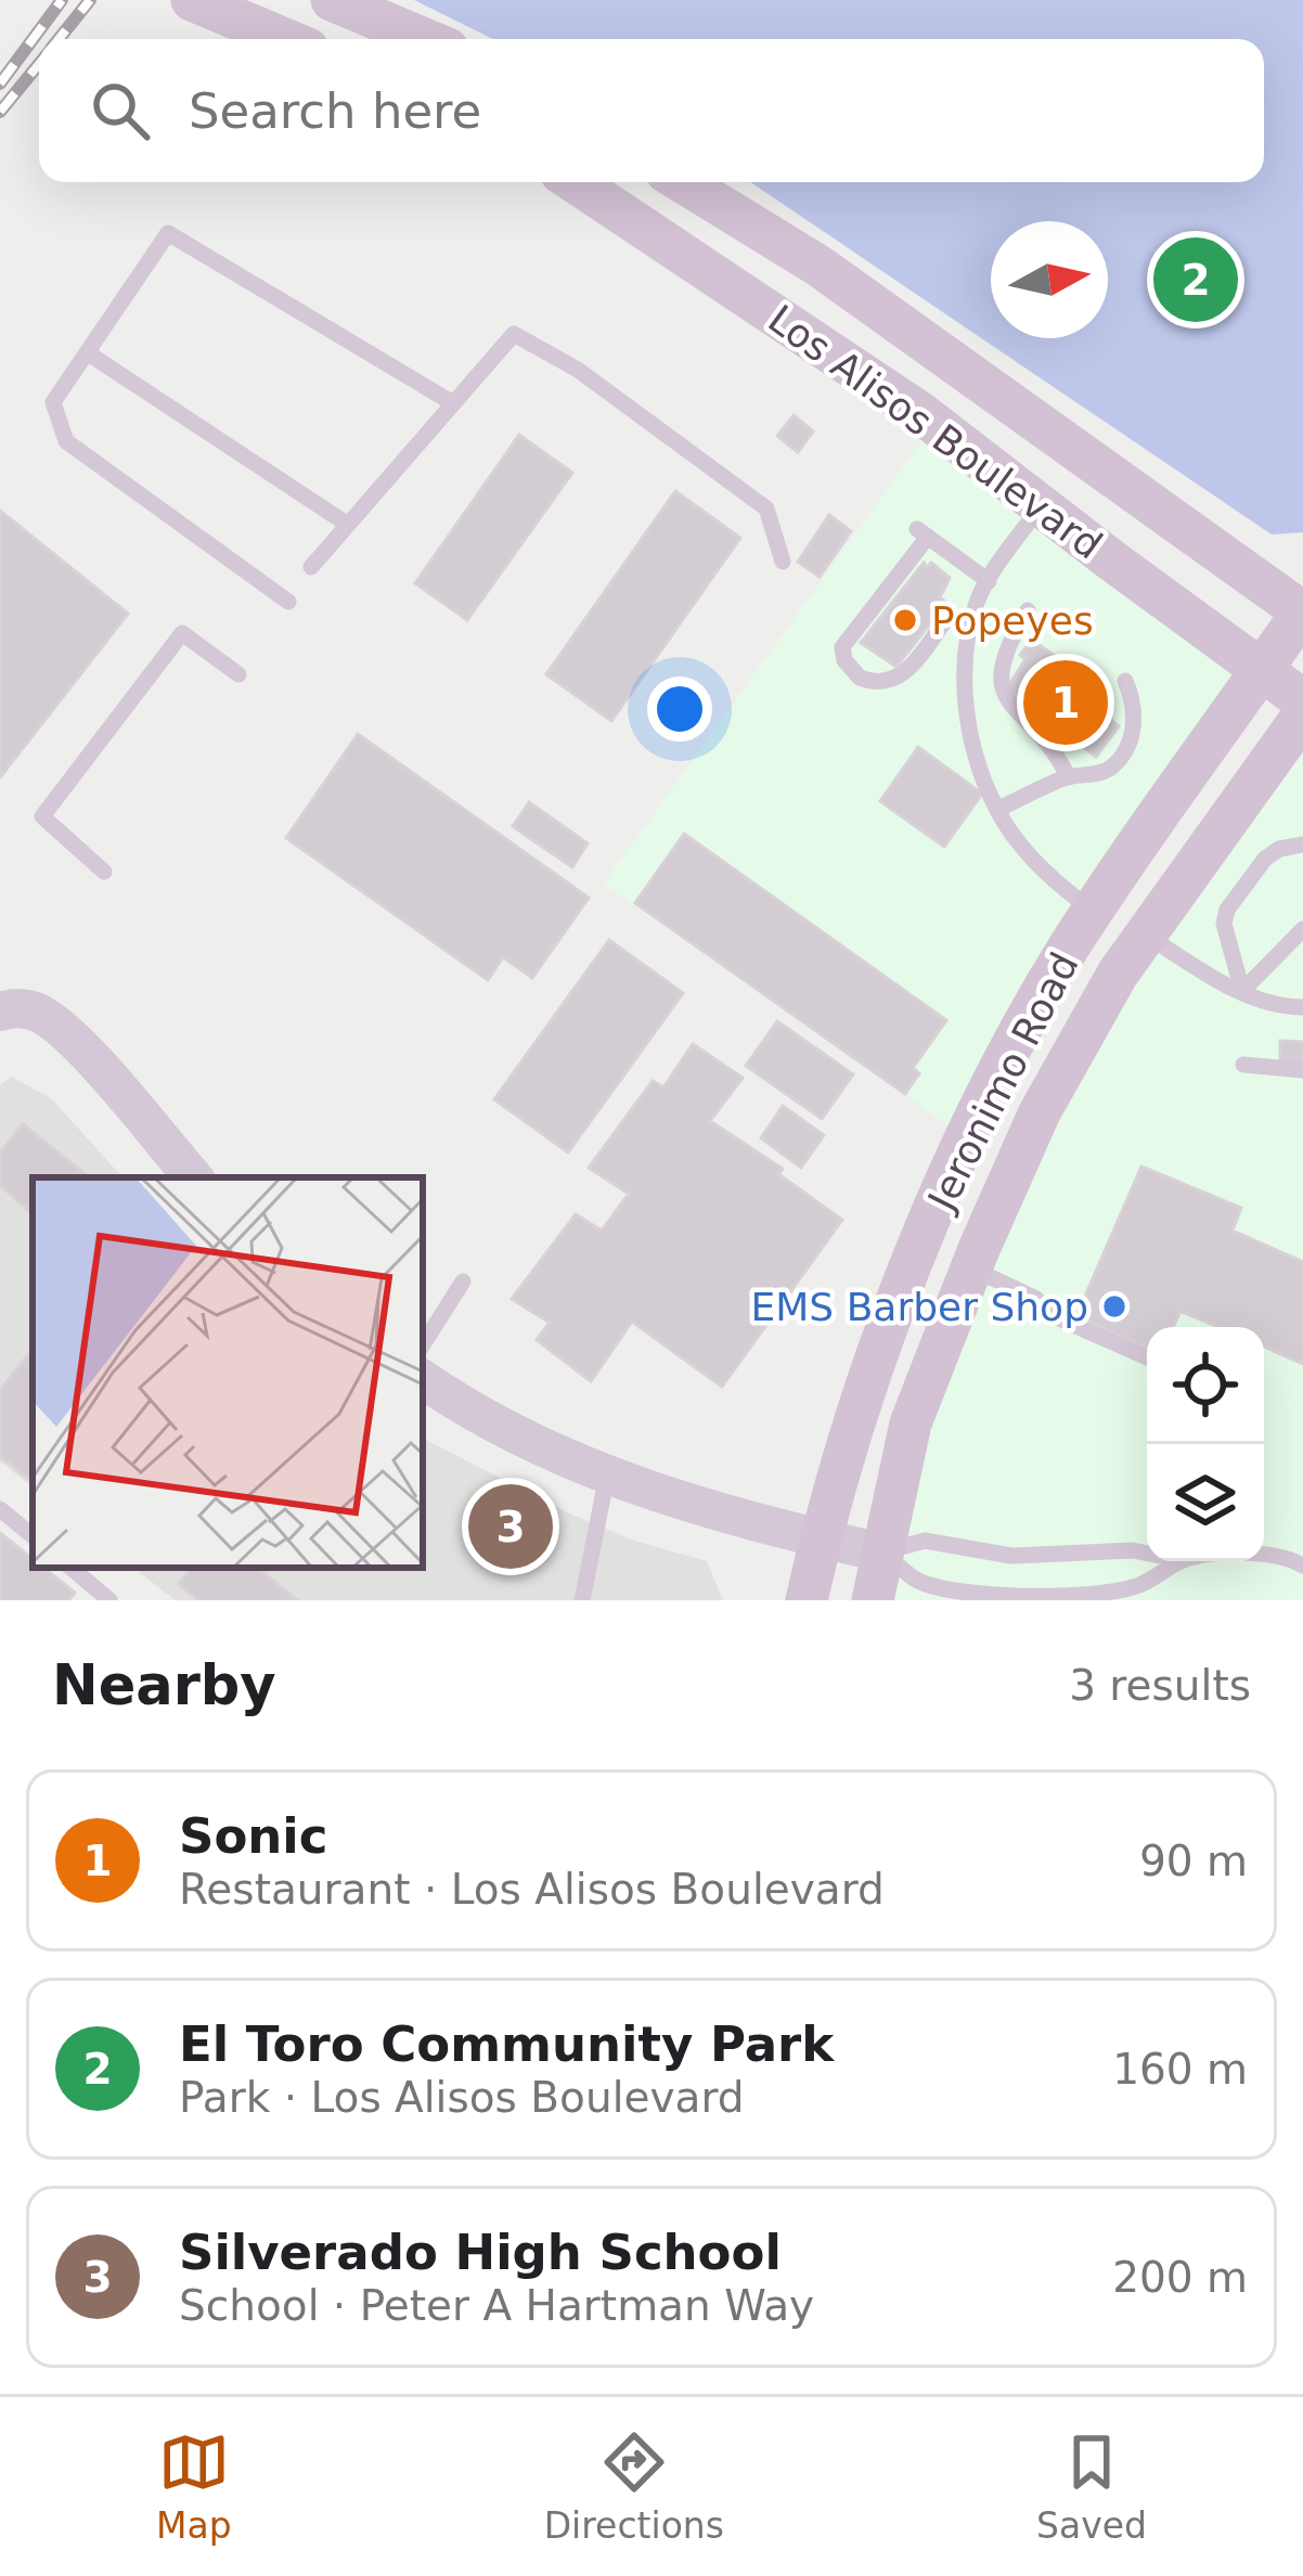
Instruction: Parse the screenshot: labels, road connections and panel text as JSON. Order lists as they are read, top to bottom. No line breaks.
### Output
{"streets":{"main road":["Los Alisos Boulevard","Jeronimo Road"]},"crossings":[["Los Alisos Boulevard","Jeronimo Road"]],"places":["Popeyes","EMS Barber Shop"],"north":"right","page":{"search":"Search here","pins":["2","1","3"],"heading":["Nearby","3 results"],"list":[{"mark":"1","name":"Sonic","note":"Restaurant · Los Alisos Boulevard","value":"90 m"},{"mark":"2","name":"El Toro Community Park","note":"Park · Los Alisos Boulevard","value":"160 m"},{"mark":"3","name":"Silverado High School","note":"School · Peter A Hartman Way","value":"200 m"}],"nav":["Map","Directions","Saved"]}}
